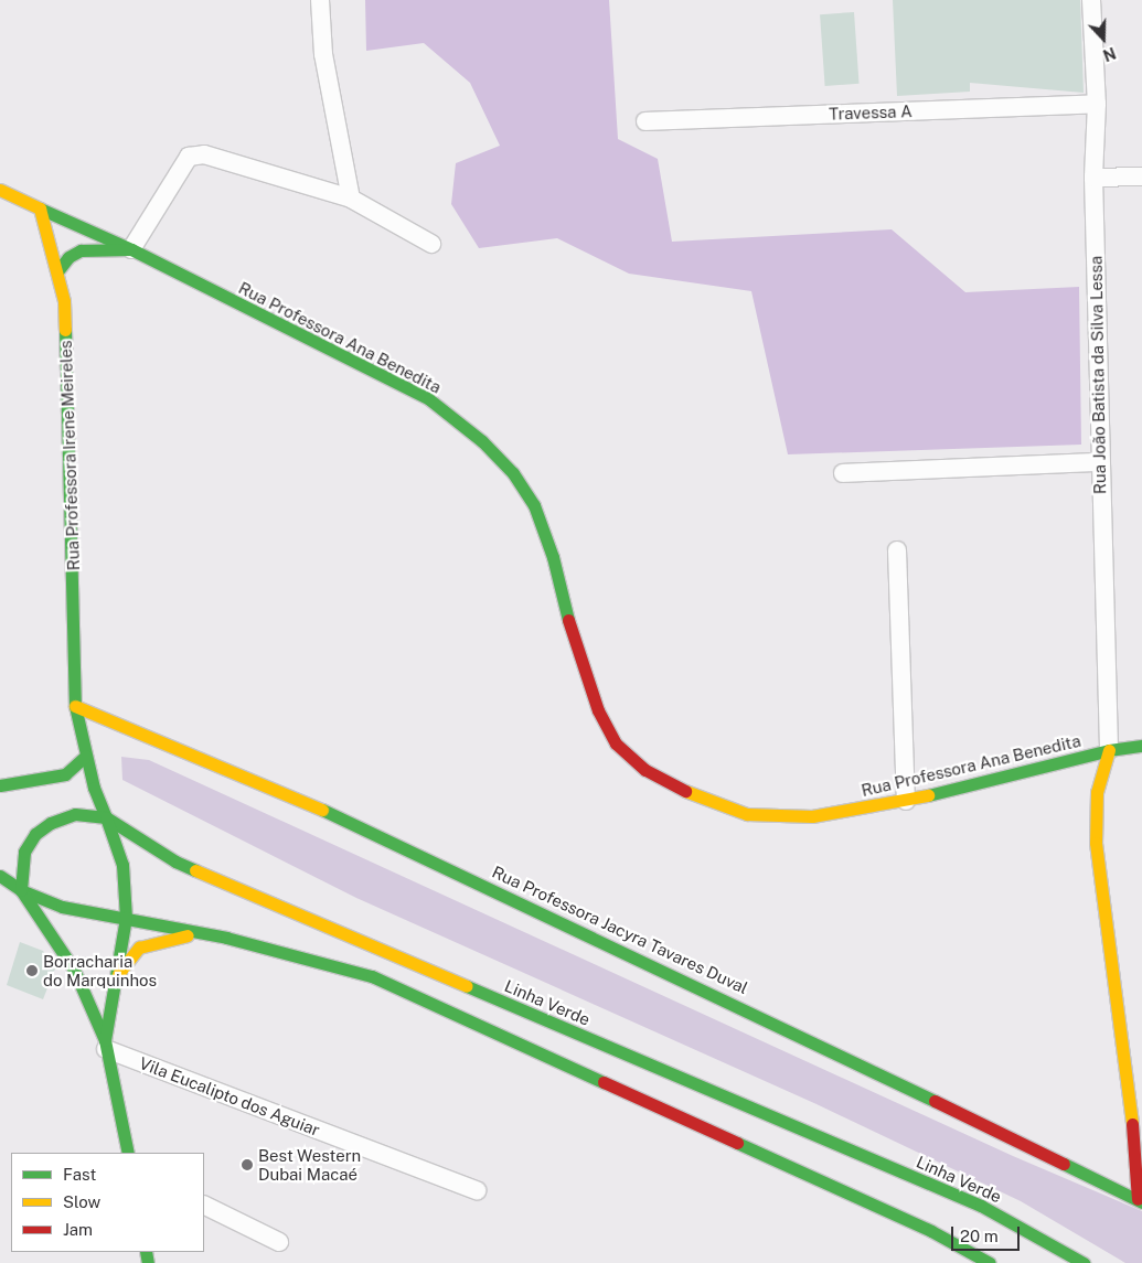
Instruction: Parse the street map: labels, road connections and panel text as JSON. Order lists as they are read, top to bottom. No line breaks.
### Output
{"streets":{"main road":["Rua Professora Ana Benedita","Rua Professora Irene Meireles","Rua Professora Jacyra Tavares Duval","Linha Verde"],"street":["Travessa A","Rua João Batista da Silva Lessa","Vila Eucalipto dos Aguiar"]},"crossings":[["Travessa A","Rua João Batista da Silva Lessa"],["Rua Professora Ana Benedita","Rua João Batista da Silva Lessa"],["Rua Professora Ana Benedita","Rua Professora Irene Meireles"],["Rua Professora Irene Meireles","Rua Professora Jacyra Tavares Duval"]],"places":["Borracharia do Marquinhos","Best Western Dubai Macaé"],"legend":["Fast","Slow","Jam"],"scale_bar":"20 m","north":"bottom"}
